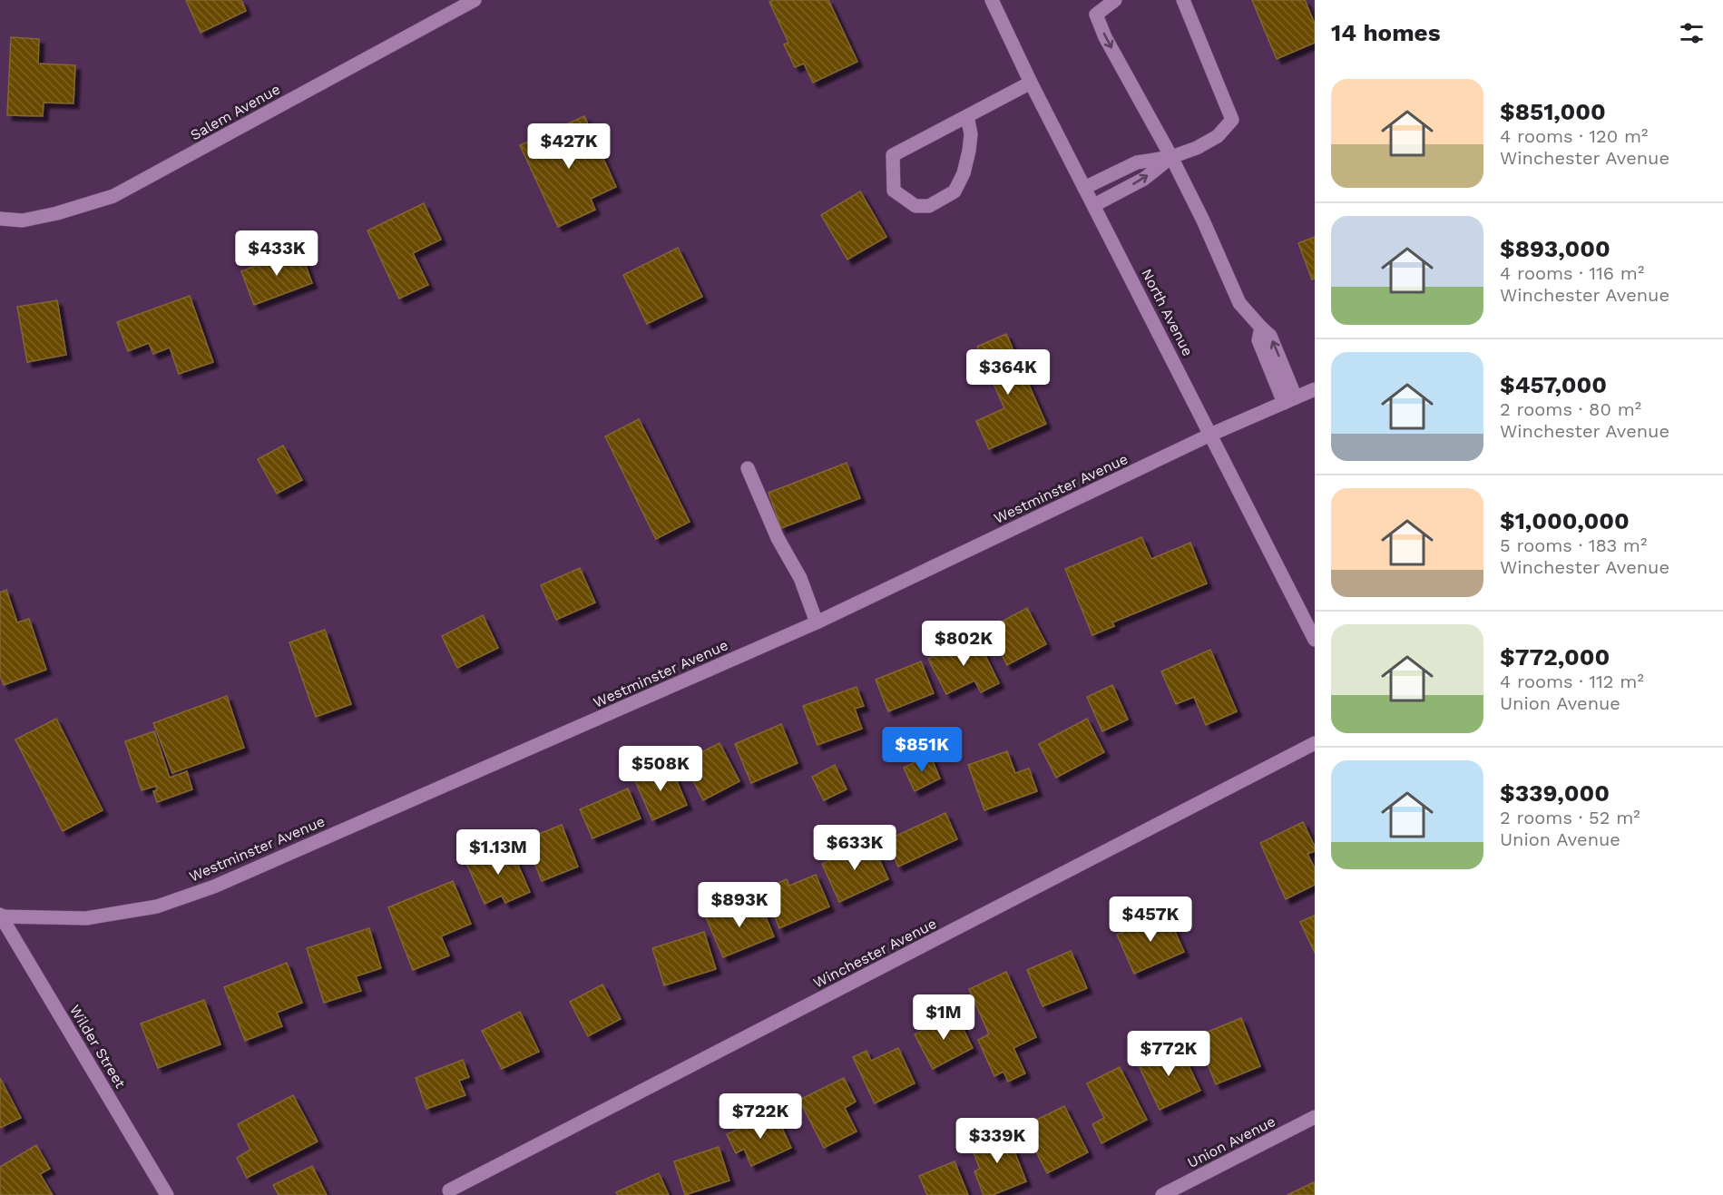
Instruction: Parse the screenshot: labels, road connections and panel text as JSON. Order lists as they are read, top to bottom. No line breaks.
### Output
{"streets":{"street":["Salem Avenue","North Avenue","Westminster Avenue","Winchester Avenue","Wilder Street","Union Avenue"]},"crossings":[["North Avenue","Westminster Avenue"],["Westminster Avenue","Wilder Street"]],"page":{"heading":"14 homes","list":[{"name":"$851,000","note":"4 rooms · 120 m² · Winchester Avenue"},{"name":"$893,000","note":"4 rooms · 116 m² · Winchester Avenue"},{"name":"$457,000","note":"2 rooms · 80 m² · Winchester Avenue"},{"name":"$1,000,000","note":"5 rooms · 183 m² · Winchester Avenue"},{"name":"$772,000","note":"4 rooms · 112 m² · Union Avenue"},{"name":"$339,000","note":"2 rooms · 52 m² · Union Avenue"}],"price":["$427K","$433K","$364K","$802K","$851K","$508K","$633K","$1.13M","$893K","$457K","$1M","$772K","$722K","$339K"]}}
